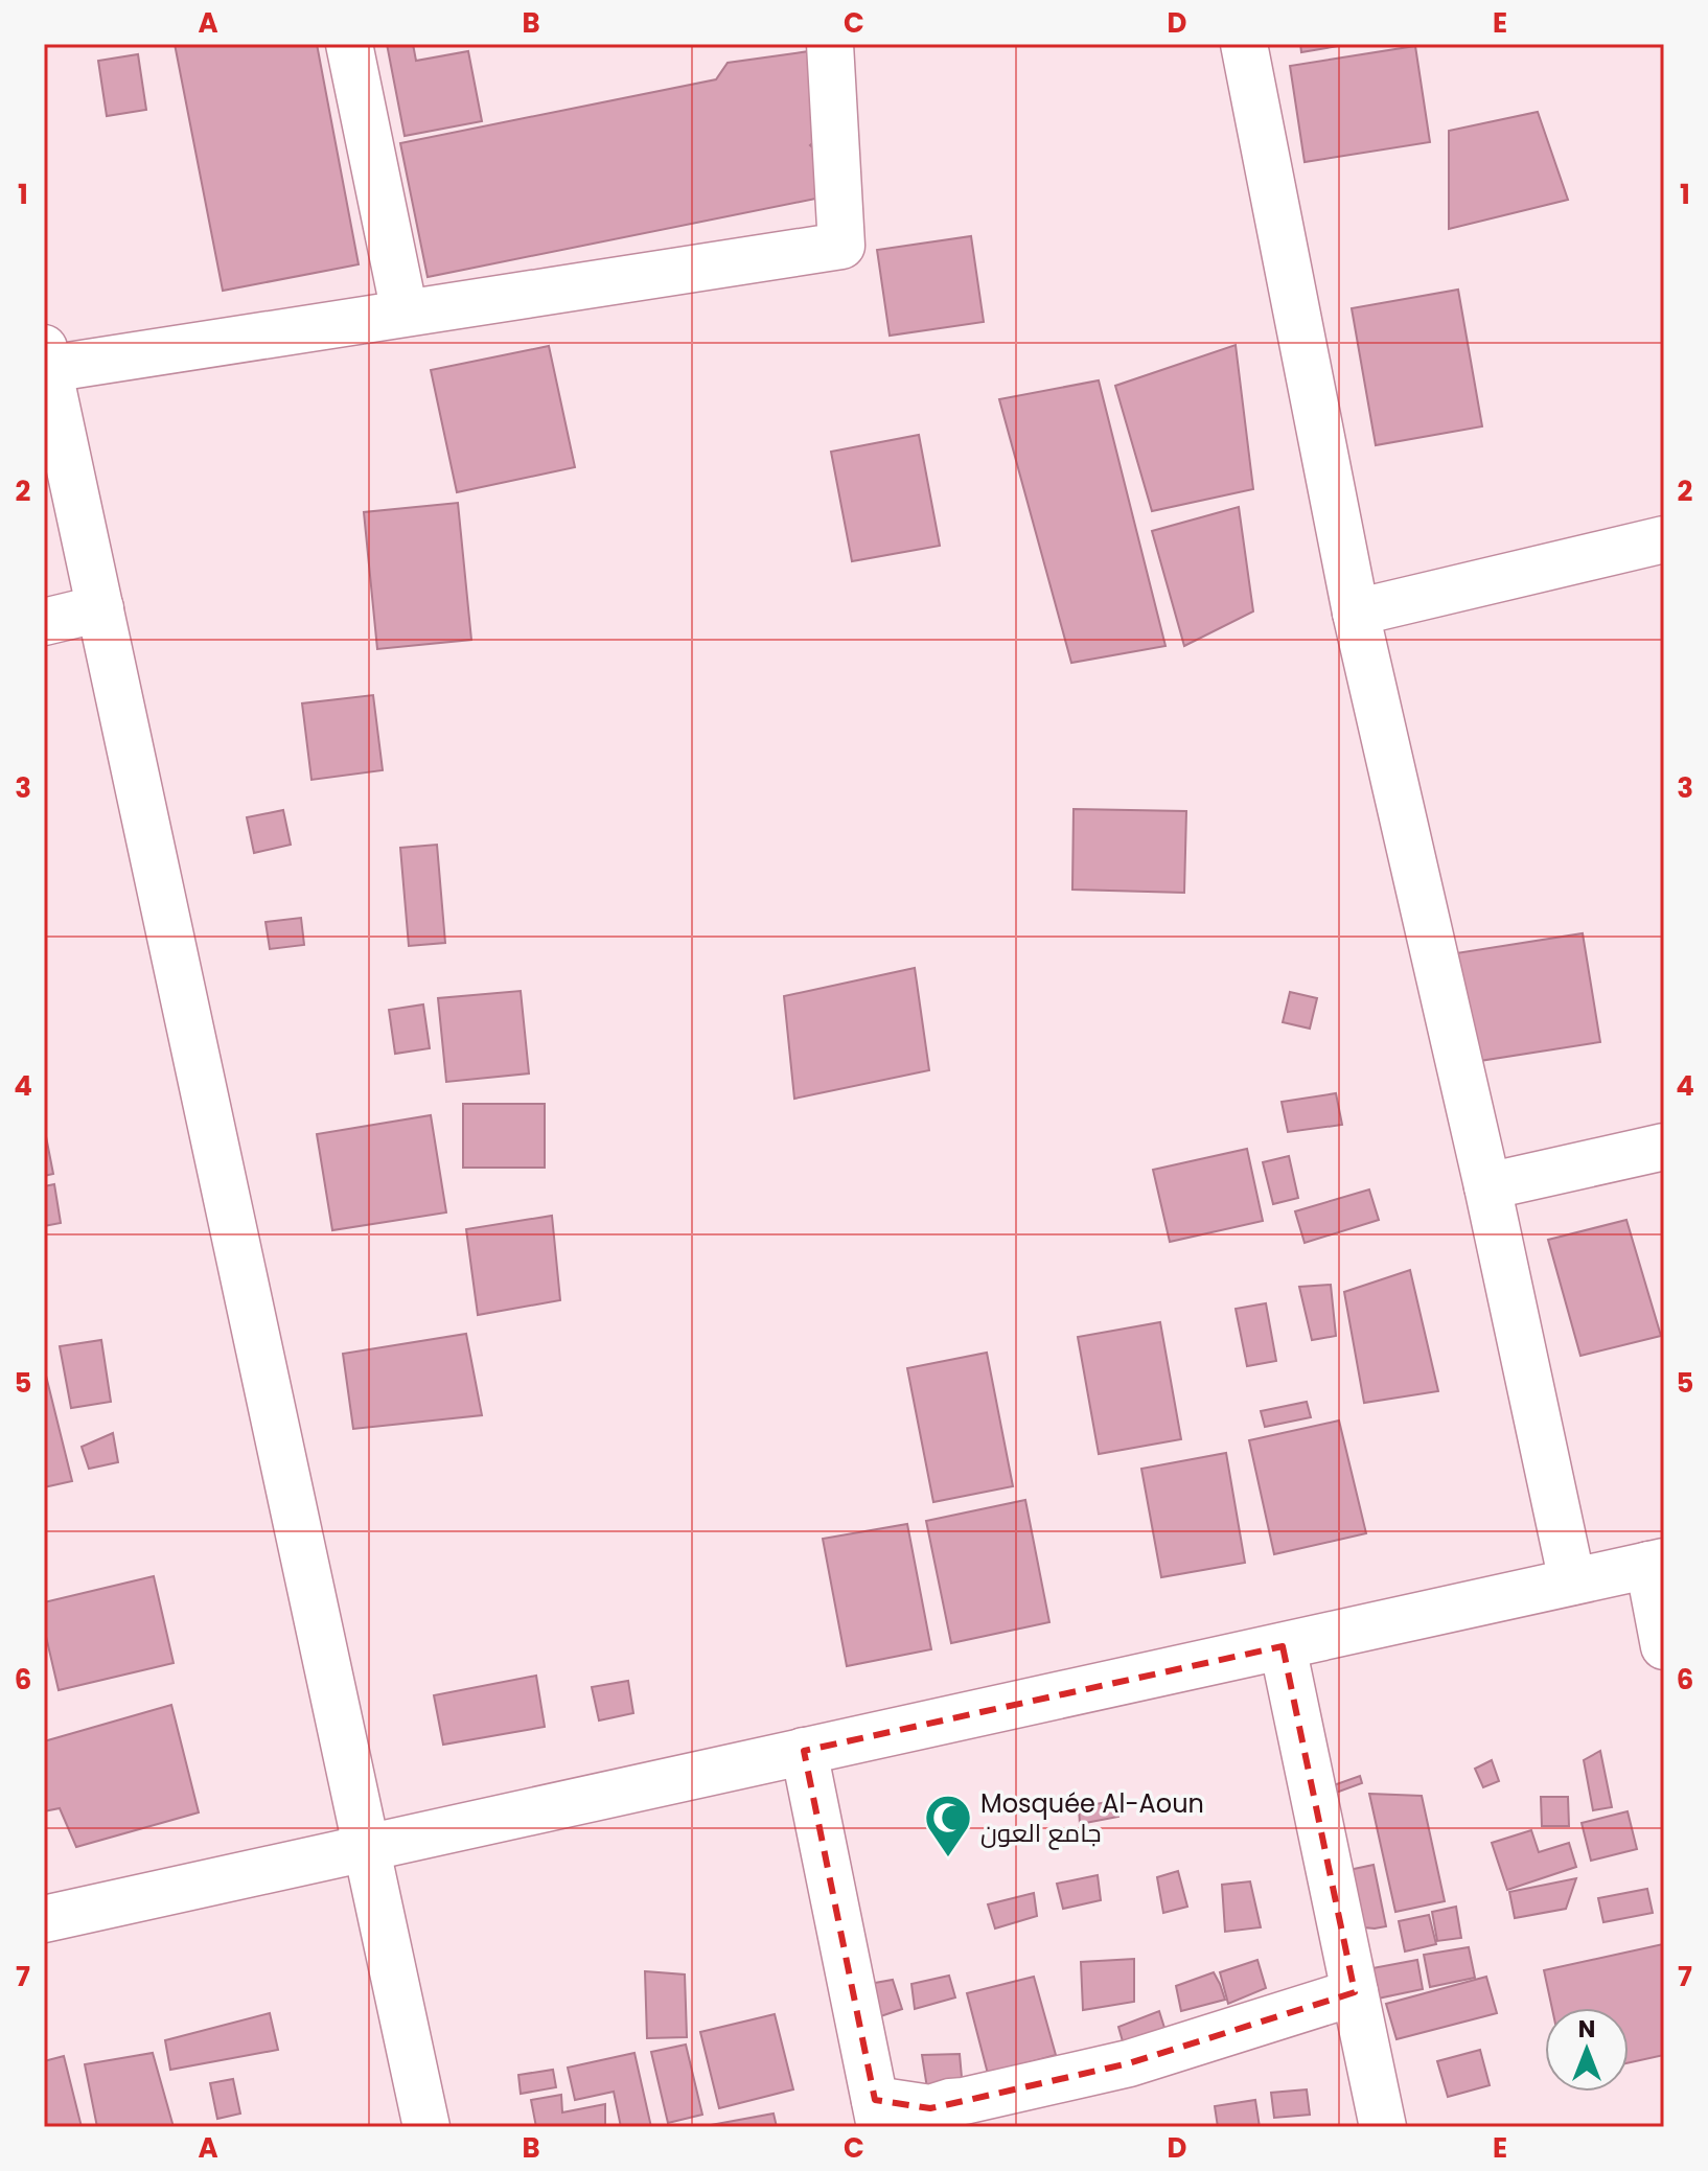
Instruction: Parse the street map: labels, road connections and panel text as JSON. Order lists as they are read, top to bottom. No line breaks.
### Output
{"places":{"mosque":["Mosquée Al-Aoun جامع العون"]},"north":"top","grid":{"columns":["A","B","C","D","E"],"rows":["1","2","3","4","5","6","7"]}}
